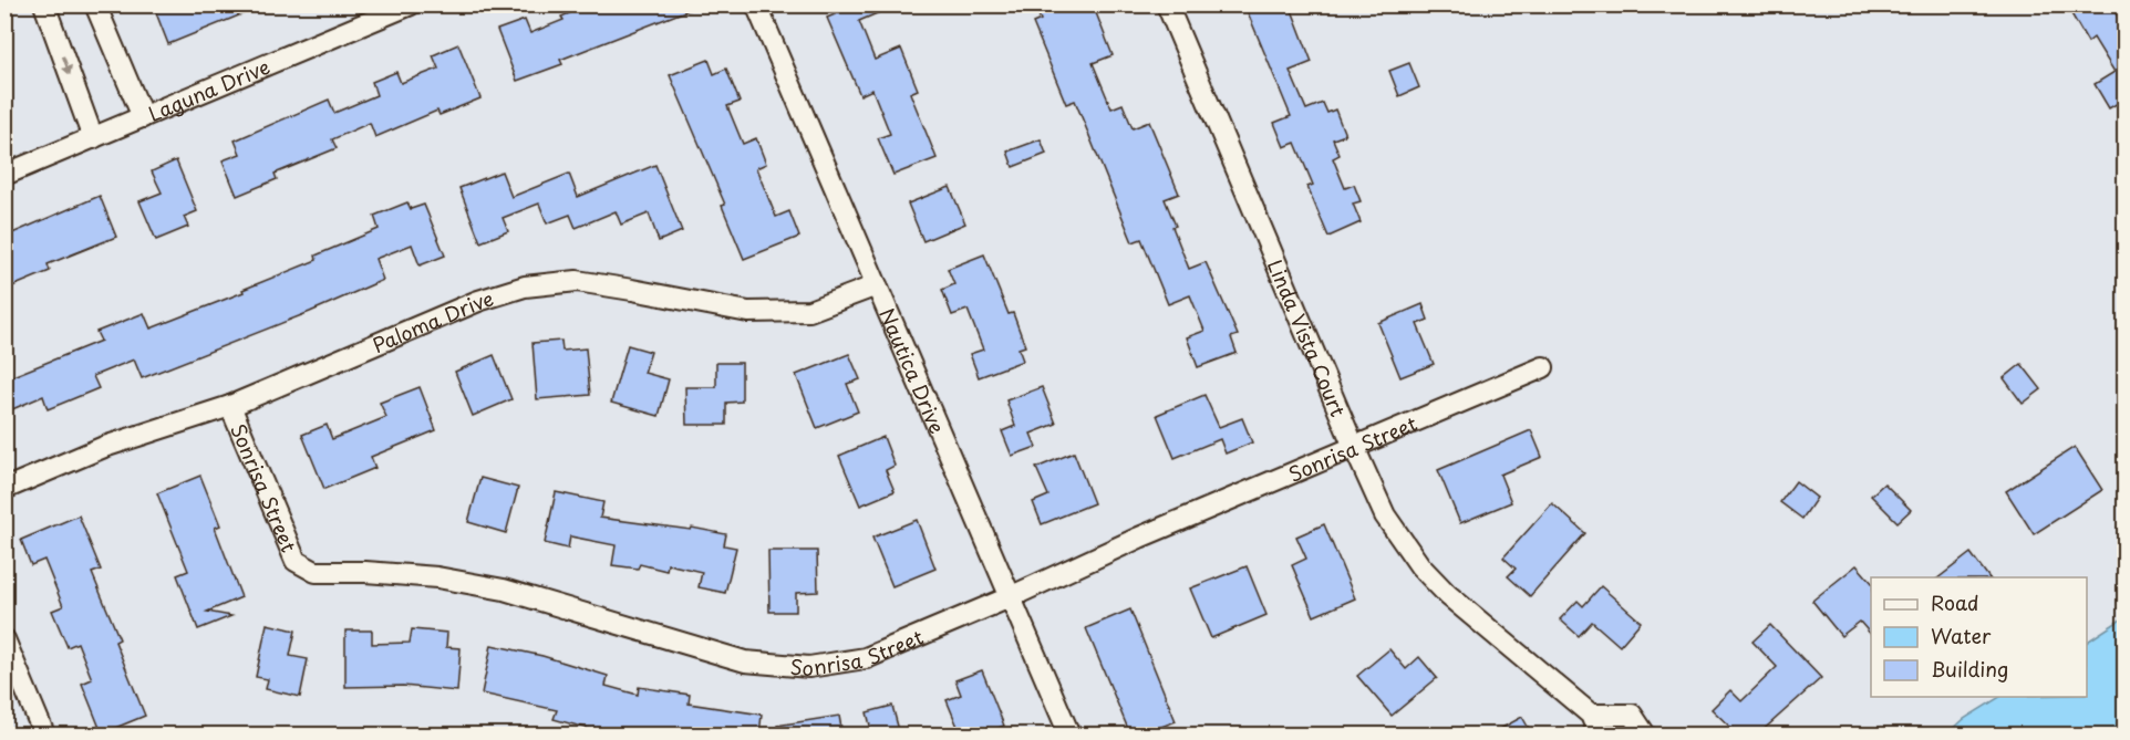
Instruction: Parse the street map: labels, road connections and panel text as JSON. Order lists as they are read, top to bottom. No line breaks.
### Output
{"streets":{"street":["Laguna Drive","Paloma Drive","Linda Vista Court","Nautica Drive","Sonrisa Street"]},"crossings":[["Paloma Drive","Nautica Drive"],["Paloma Drive","Sonrisa Street"],["Linda Vista Court","Sonrisa Street"],["Nautica Drive","Sonrisa Street"]],"legend":["Road","Water","Building"]}
